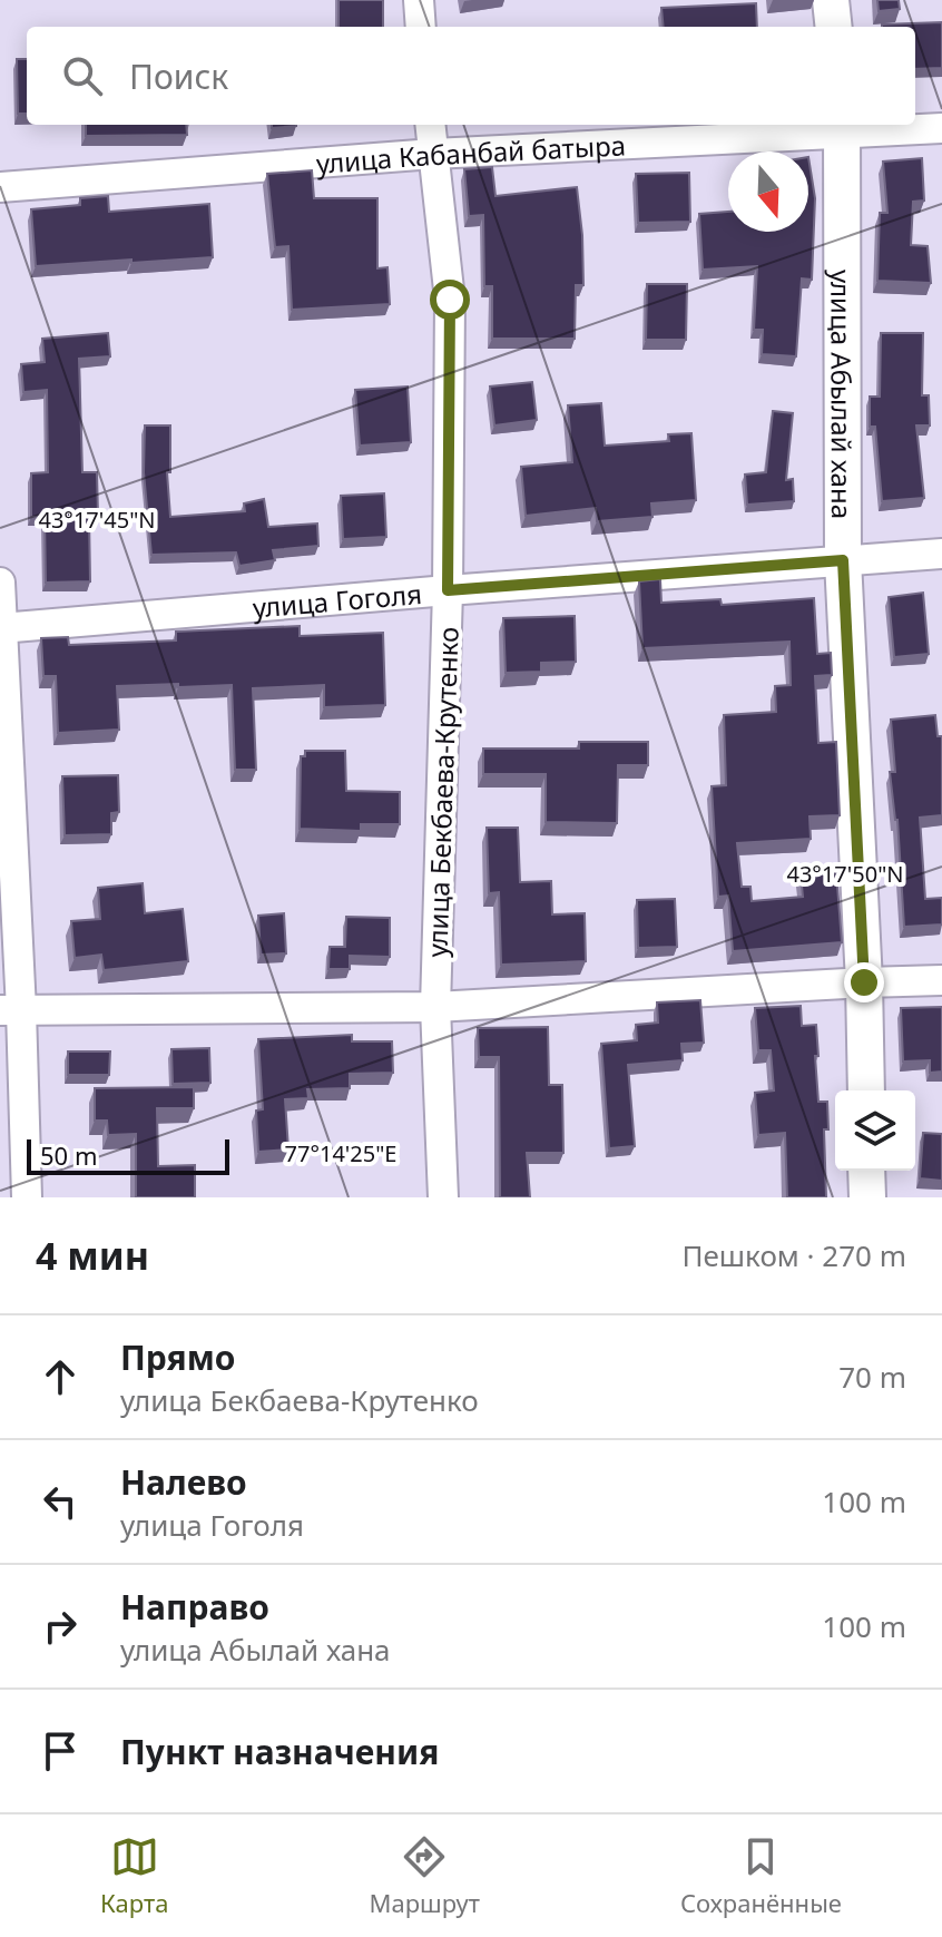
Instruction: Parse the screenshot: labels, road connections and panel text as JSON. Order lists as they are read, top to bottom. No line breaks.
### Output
{"streets":{"street":["улица Кабанбай батыра","улица Абылай хана","улица Гоголя","улица Бекбаева-Крутенко"]},"crossings":[["улица Кабанбай батыра","улица Абылай хана"],["улица Кабанбай батыра","улица Бекбаева-Крутенко"],["улица Абылай хана","улица Гоголя"],["улица Гоголя","улица Бекбаева-Крутенко"]],"scale_bar":"50 m","north":"bottom","page":{"search":"Поиск","scale":"50 m","heading":["4 мин","Пешком · 270 m"],"list":[["Прямо","улица Бекбаева-Крутенко","70 m"],["Налево","улица Гоголя","100 m"],["Направо","улица Абылай хана","100 m"],"Пункт назначения"],"nav":["Карта","Маршрут","Сохранённые"]},"coordinates":["43°17'45\"N","43°17'50\"N","77°14'25\"E"]}
